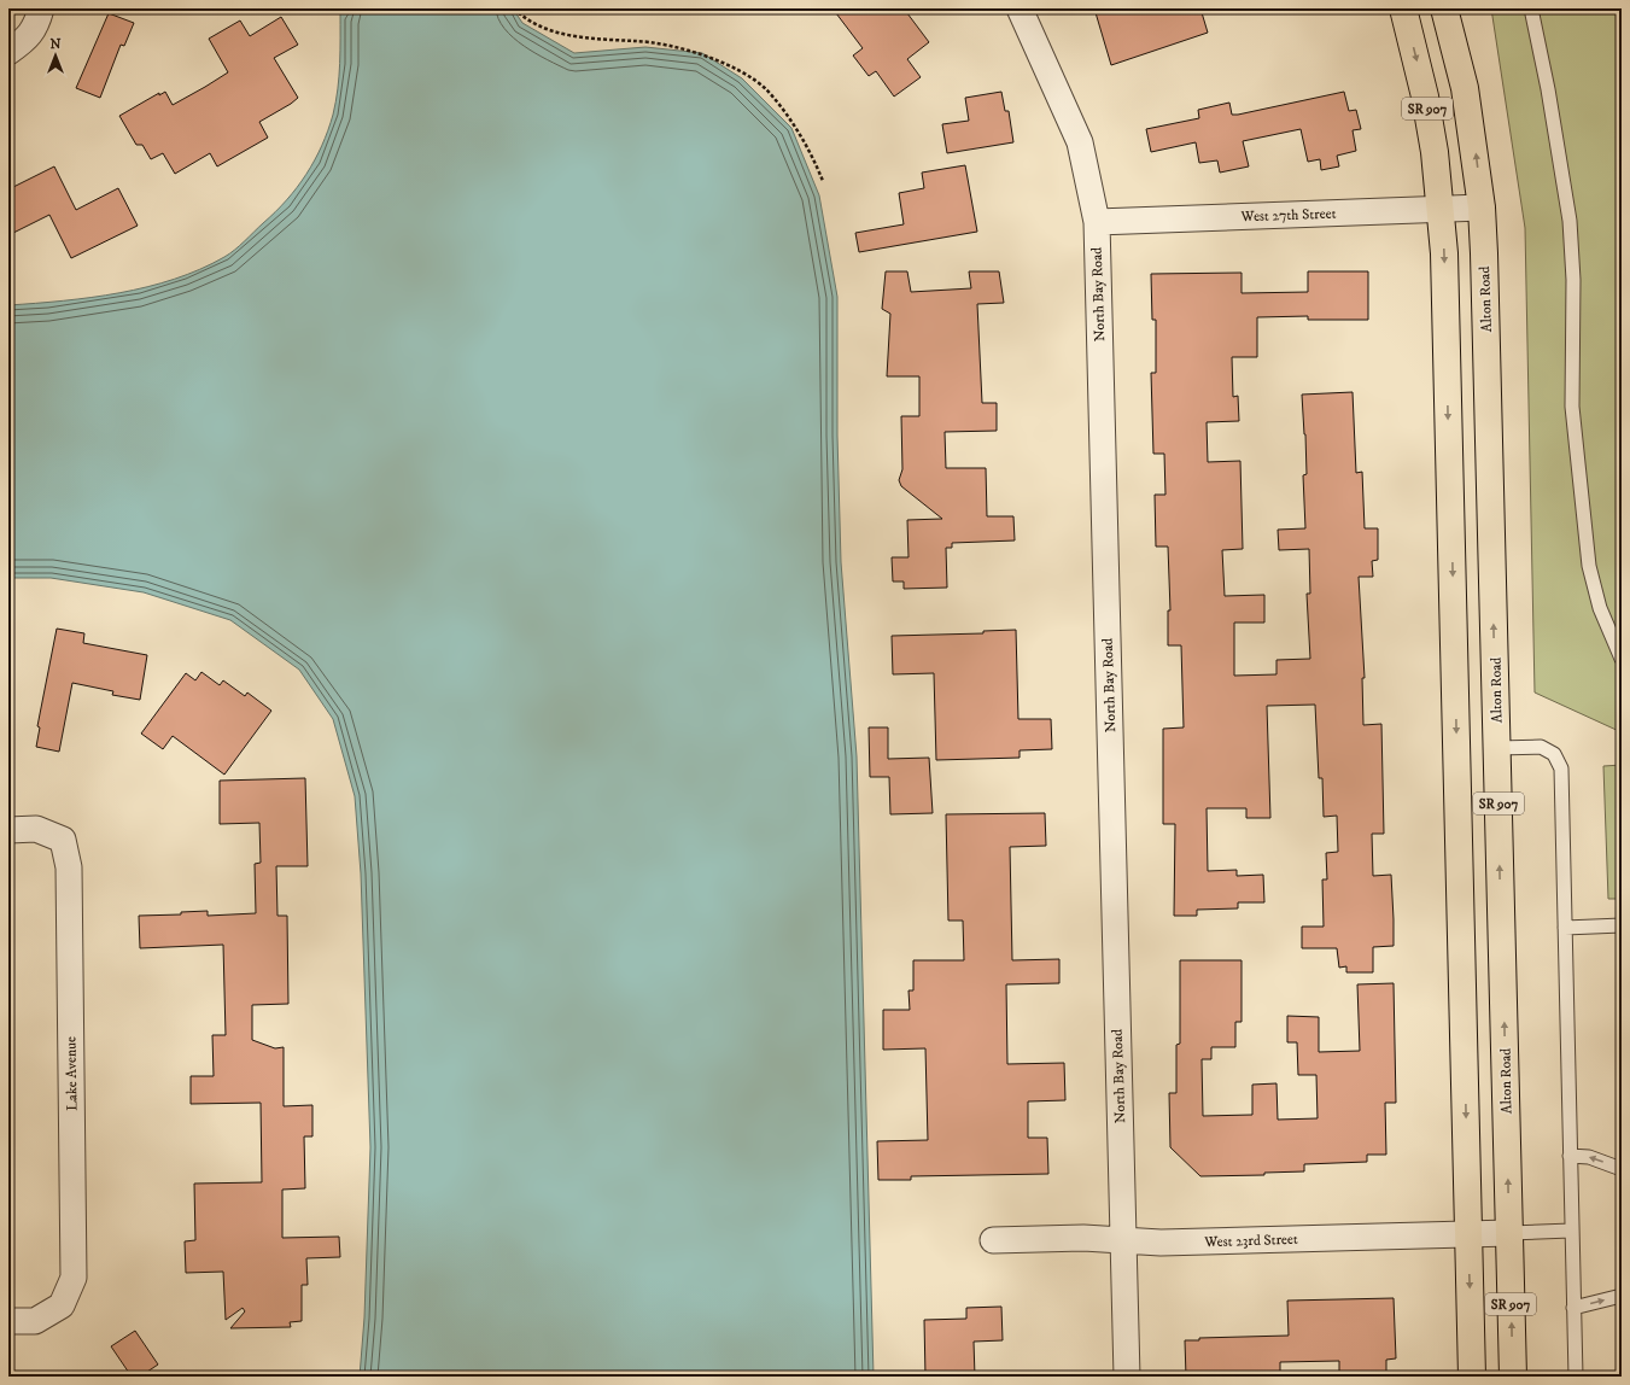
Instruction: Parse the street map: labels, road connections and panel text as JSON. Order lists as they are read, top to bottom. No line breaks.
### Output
{"streets":{"highway":["SR 907","Alton Road"],"street":["West 27th Street","North Bay Road","Lake Avenue","West 23rd Street"]},"crossings":[["SR 907","West 27th Street"],["SR 907","West 23rd Street"],["West 27th Street","North Bay Road"],["West 27th Street","Alton Road"],["North Bay Road","West 23rd Street"],["Alton Road","West 23rd Street"]],"north":"top"}
